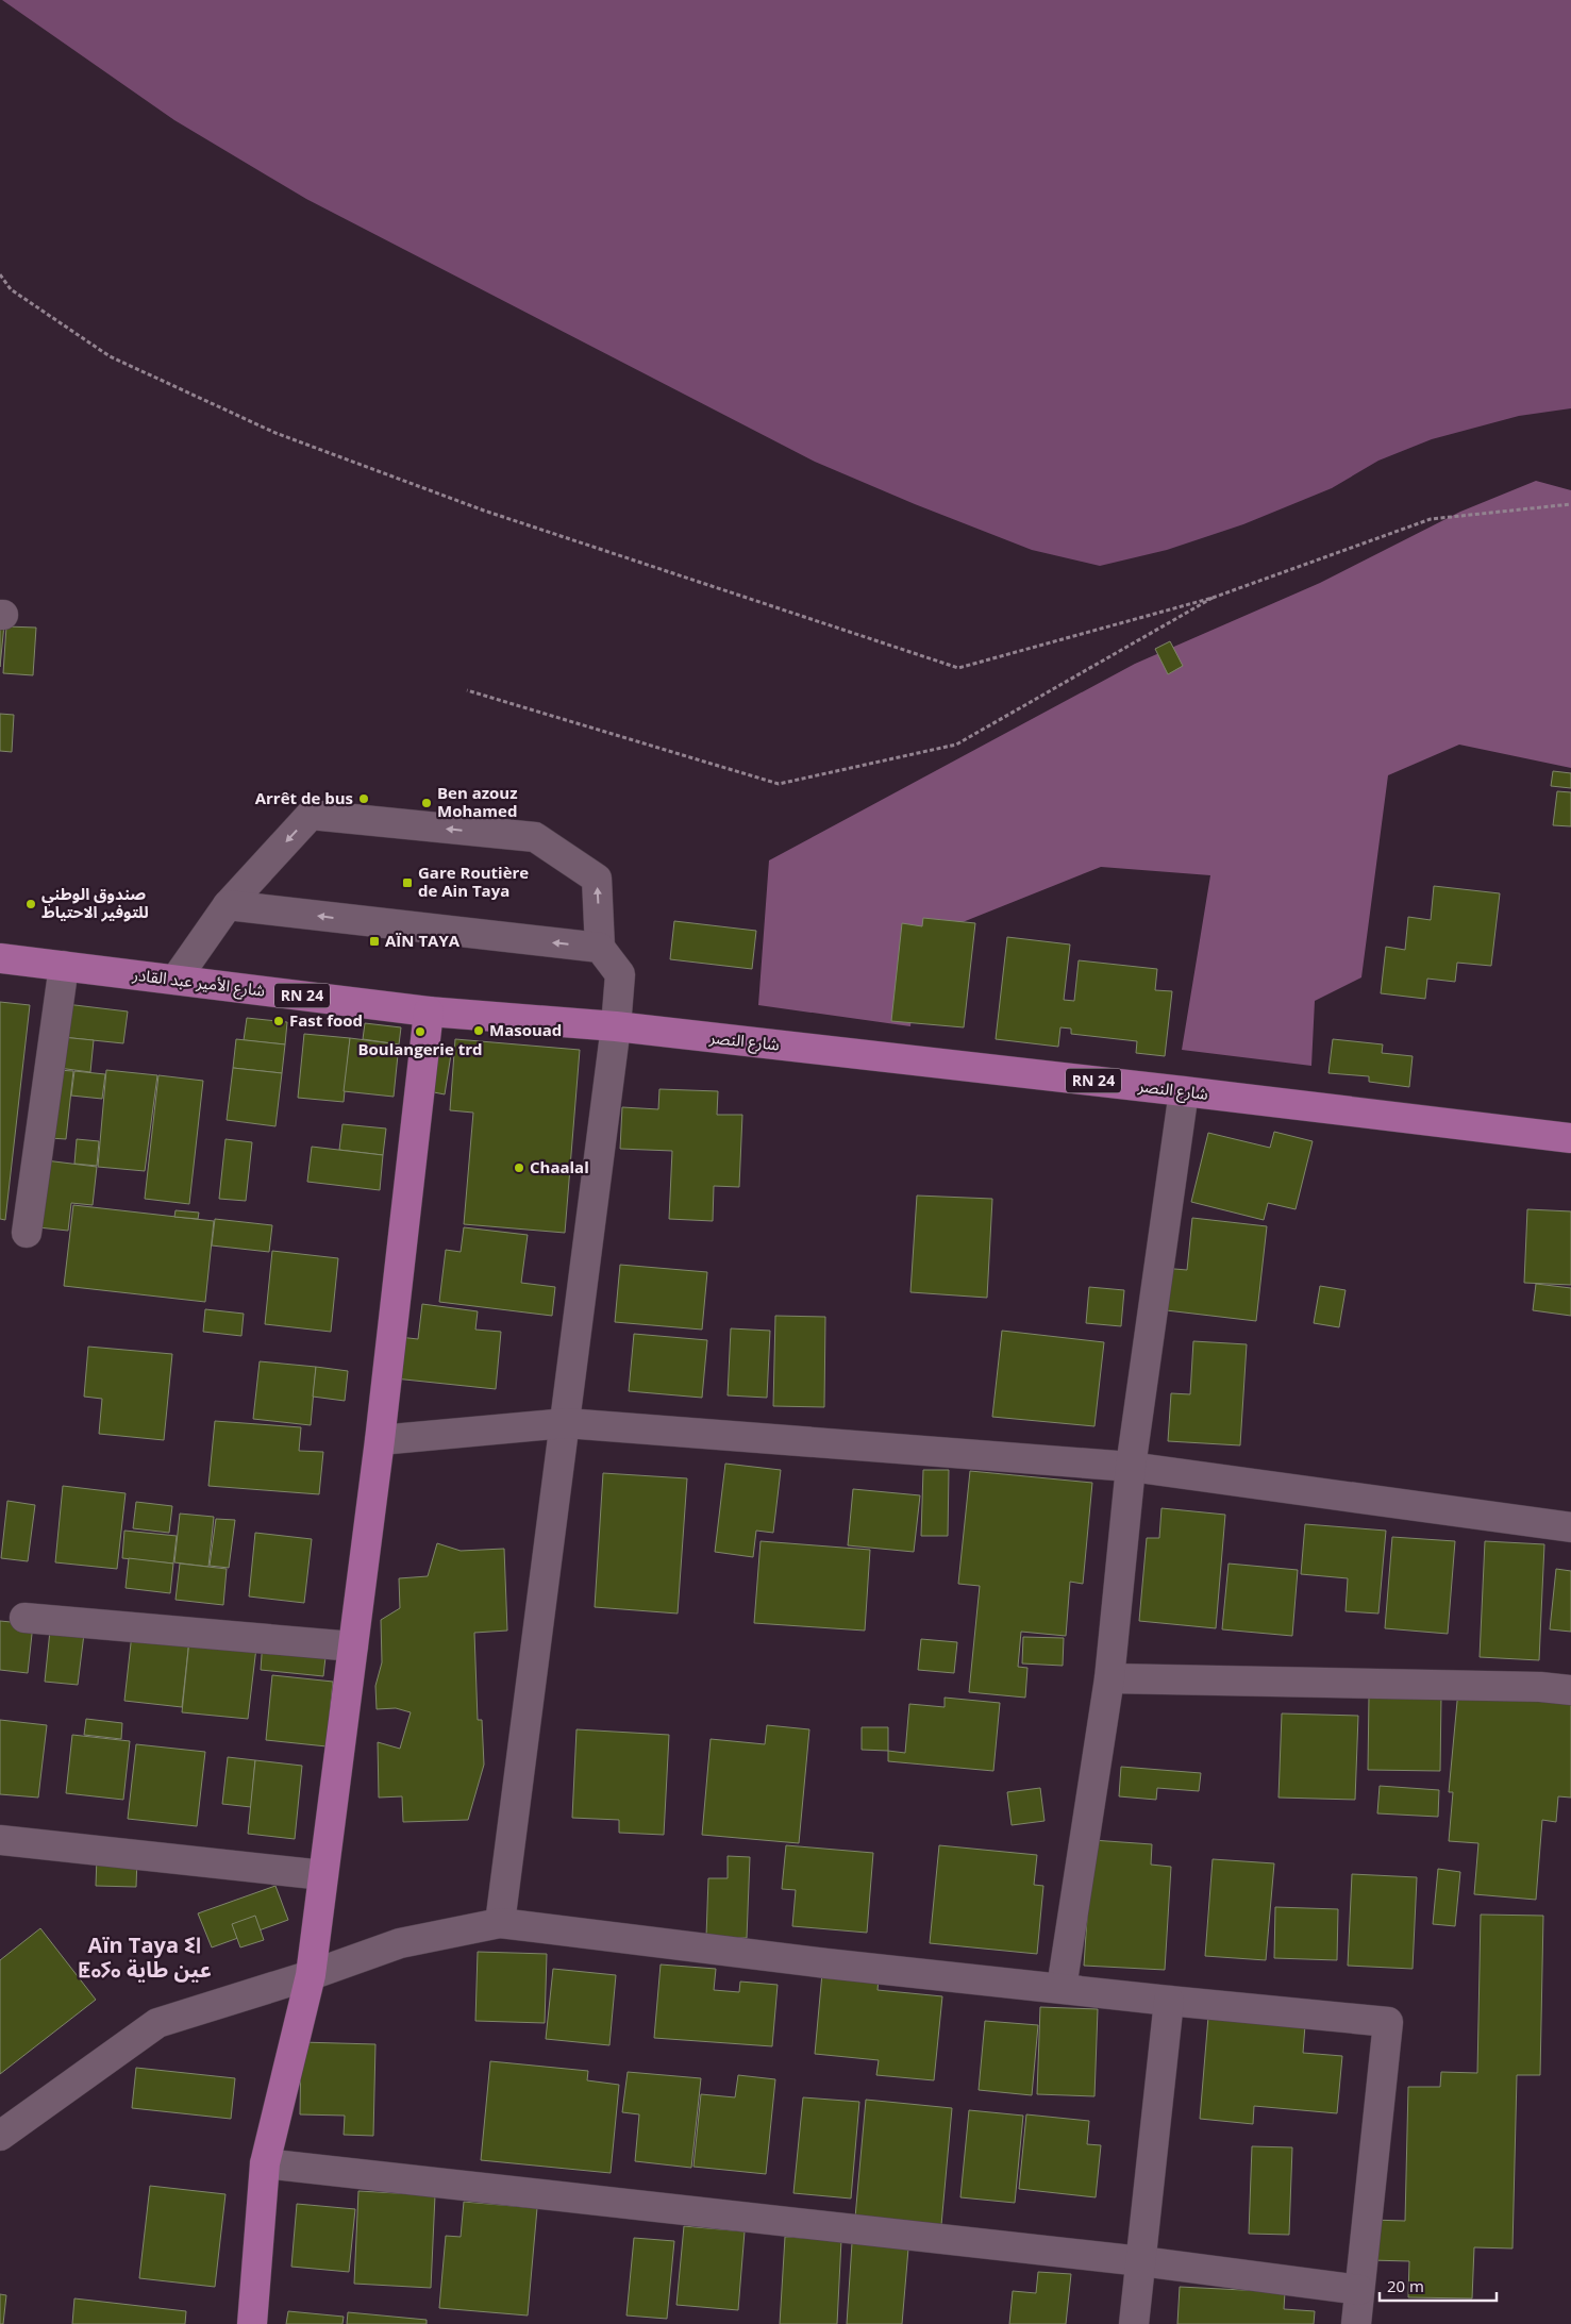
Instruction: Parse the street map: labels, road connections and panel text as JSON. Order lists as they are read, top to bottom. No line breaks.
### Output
{"streets":{"main road":["شارع الأمير عبد القادر","RN 24","شارع النصر"]},"crossings":[["شارع الأمير عبد القادر","RN 24"],["RN 24","شارع النصر"]],"districts":["Aïn Taya ⵉⵏ ⵟⴰⵢⴰ عين طاية"],"places":{"other":["Arrêt de bus","Ben azouz Mohamed","صندوق الوطني للتوفير الاحتياط","Fast food","Masouad","Boulangerie trd","Chaalal"],"transit":["Gare Routière de Ain Taya","AÏN TAYA"]},"scale_bar":"20 m"}
